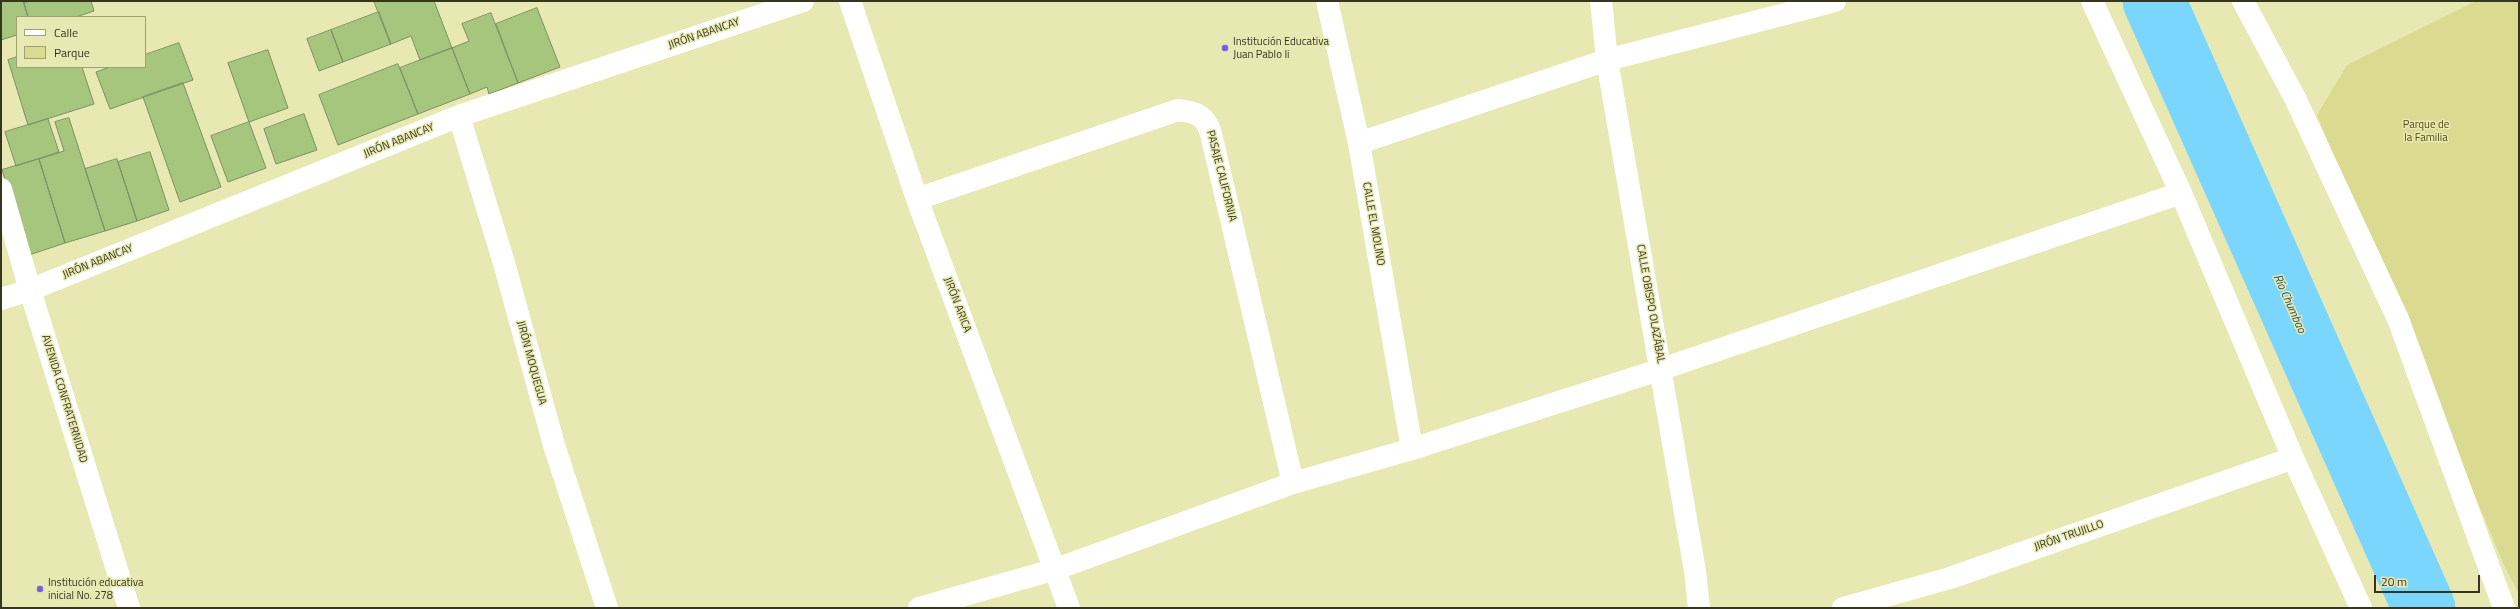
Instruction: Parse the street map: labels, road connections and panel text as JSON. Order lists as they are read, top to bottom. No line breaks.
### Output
{"streets":{"street":["JIRÓN ABANCAY","PASAJE CALIFORNIA","CALLE EL MOLINO","CALLE OBISPO OLAZÁBAL","JIRÓN ARICA","JIRÓN MOQUEGUA","AVENIDA CONFRATERNIDAD","JIRÓN TRUJILLO"]},"crossings":[["JIRÓN ABANCAY","JIRÓN MOQUEGUA"],["JIRÓN ABANCAY","AVENIDA CONFRATERNIDAD"],["PASAJE CALIFORNIA","JIRÓN ARICA"]],"water":["Río Chumbao"],"parks":["Parque de la Familia"],"places":["Institución Educativa Juan Pablo Ii","Institución educativa inicial No. 278"],"legend":["Calle","Parque"],"scale_bar":"20 m"}
